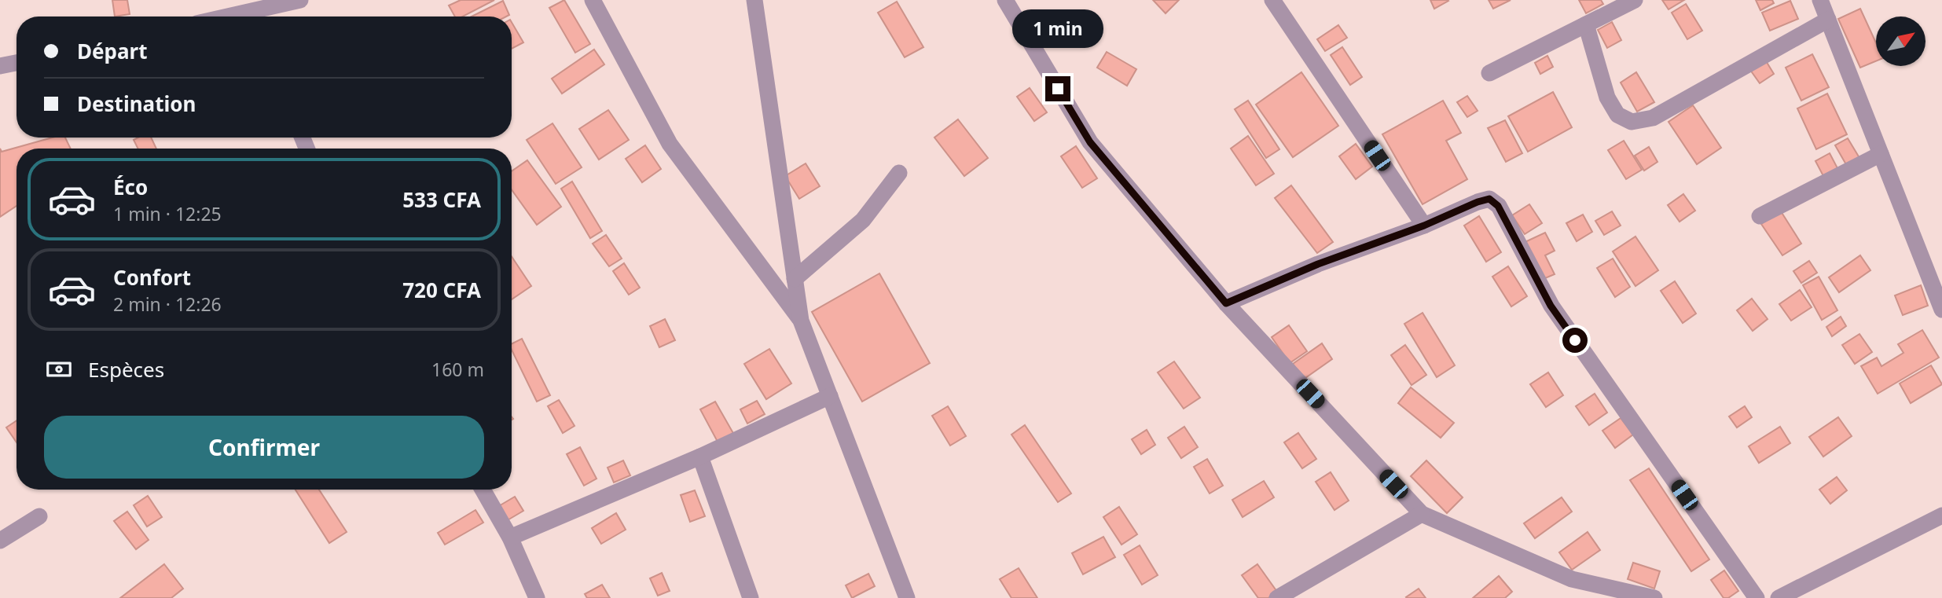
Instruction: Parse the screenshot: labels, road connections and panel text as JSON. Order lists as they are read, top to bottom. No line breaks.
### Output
{"north":"top right","page":{"bubble":"1 min","banner":["Départ","Destination"],"list":[{"name":"Éco","note":"1 min · 12:25","value":"533 CFA"},{"name":"Confort","note":"2 min · 12:26","value":"720 CFA"}],"pay":["Espèces","160 m"],"buttons":"Confirmer"}}
